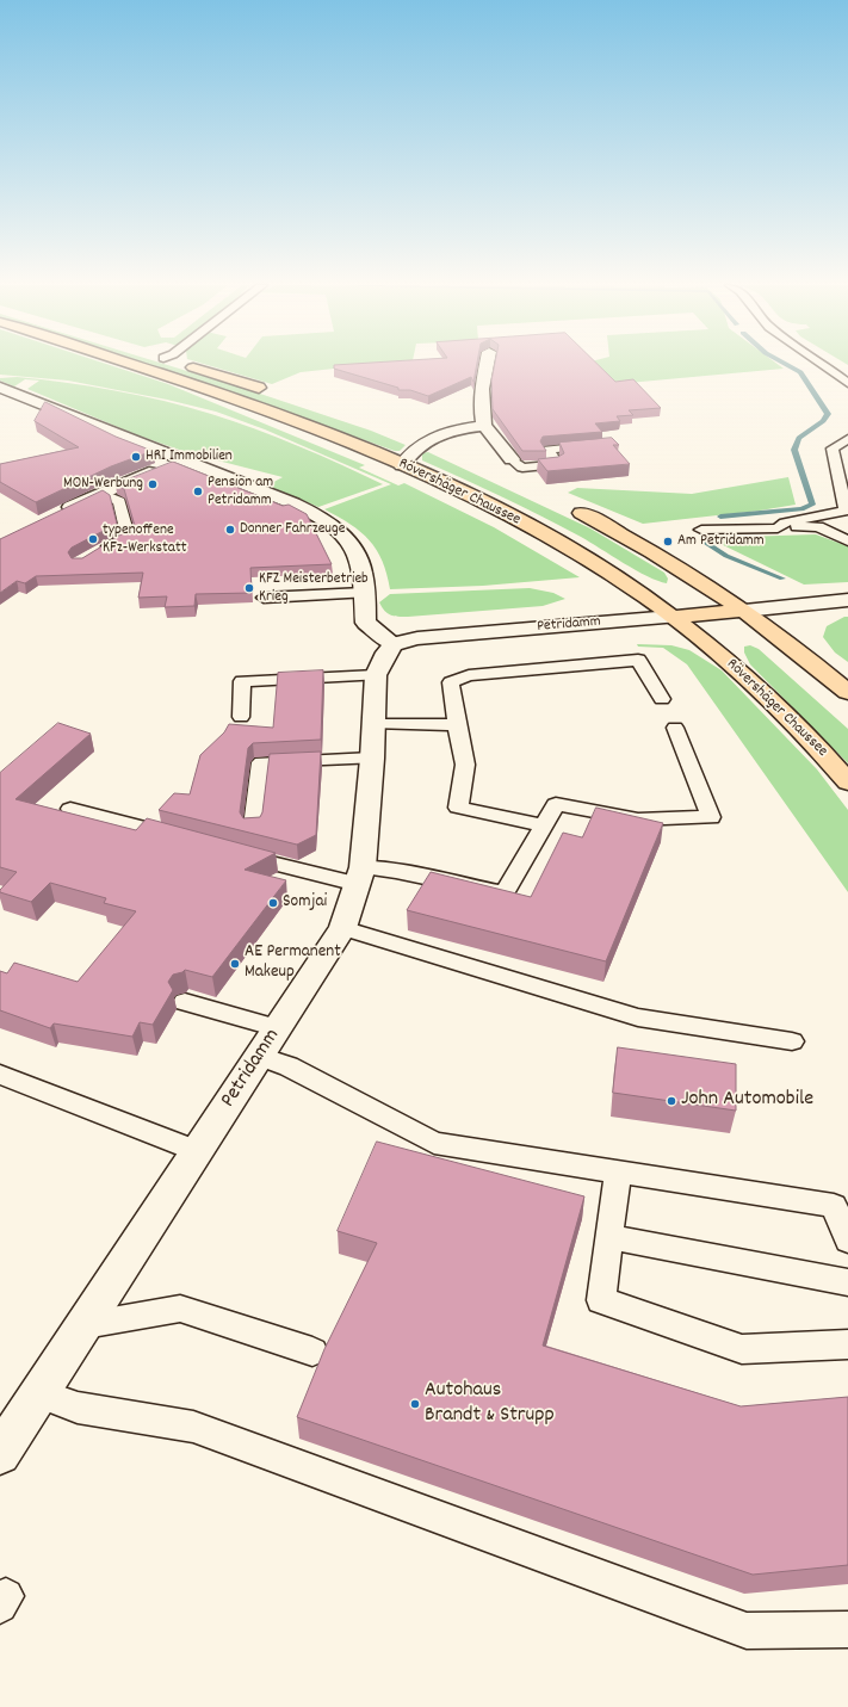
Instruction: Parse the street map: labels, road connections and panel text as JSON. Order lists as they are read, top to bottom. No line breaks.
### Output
{"streets":{"main road":["Rövershäger Chaussee","Petridamm"]},"crossings":[["Rövershäger Chaussee","Petridamm"]],"places":["HRI Immobilien","MON-Werbung","Pension am Petridamm","Donner Fahrzeuge","typenoffene KFz-Werkstatt","Am Petridamm","KFZ Meisterbetrieb Krieg","Somjai","AE Permanent Makeup","John Automobile","Autohaus Brandt & Strupp"]}
